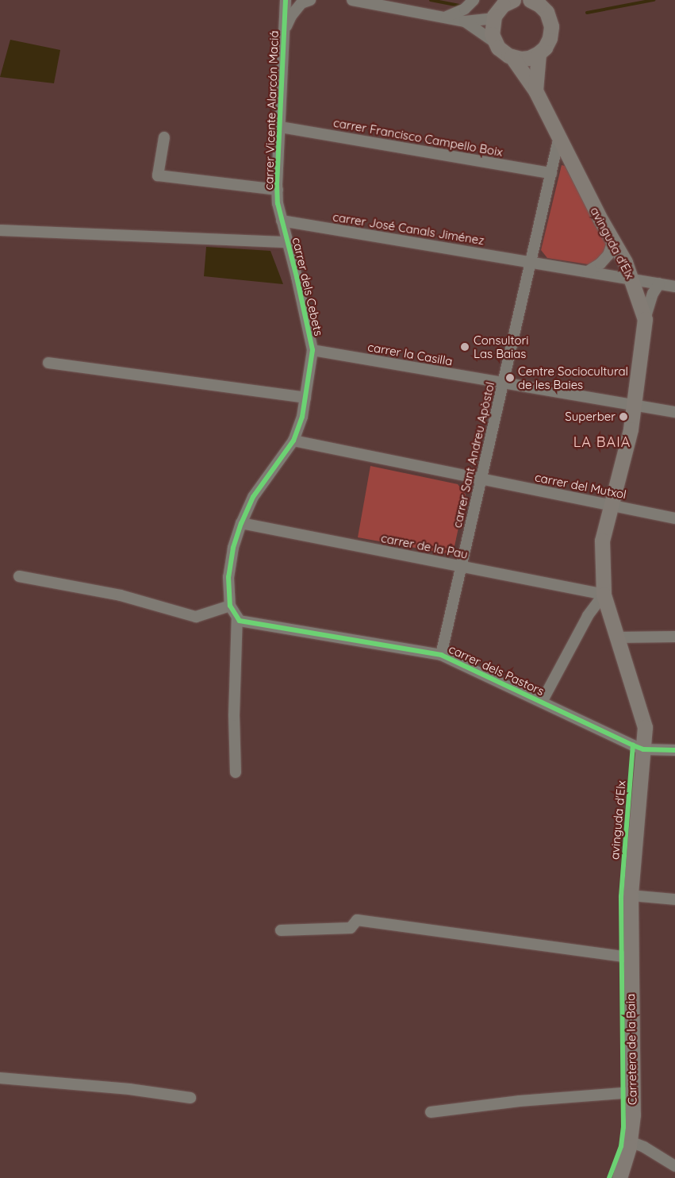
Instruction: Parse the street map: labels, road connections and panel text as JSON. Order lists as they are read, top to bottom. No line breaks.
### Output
{"streets":{"main road":["avinguda d'Elx","Carretera de la Baia"],"street":["carrer Vicente Alarcón Maciá","carrer Francisco Campello Boix","carrer José Canals Jiménez","carrer dels Cebets","carrer la Casilla","carrer Sant Andreu Apòstol","carrer del Mutxol","carrer de la Pau","carrer dels Pastors"]},"crossings":[["carrer Vicente Alarcón Maciá","carrer Francisco Campello Boix"],["carrer Vicente Alarcón Maciá","carrer José Canals Jiménez"],["carrer Vicente Alarcón Maciá","carrer dels Cebets"],["carrer Francisco Campello Boix","carrer Sant Andreu Apòstol"],["carrer José Canals Jiménez","avinguda d'Elx"],["carrer José Canals Jiménez","carrer dels Cebets"],["carrer José Canals Jiménez","carrer Sant Andreu Apòstol"],["avinguda d'Elx","carrer la Casilla"],["avinguda d'Elx","carrer Sant Andreu Apòstol"],["avinguda d'Elx","carrer del Mutxol"],["avinguda d'Elx","carrer de la Pau"],["avinguda d'Elx","carrer dels Pastors"],["avinguda d'Elx","Carretera de la Baia"],["carrer dels Cebets","carrer la Casilla"],["carrer dels Cebets","carrer del Mutxol"],["carrer dels Cebets","carrer de la Pau"],["carrer dels Cebets","carrer dels Pastors"],["carrer la Casilla","carrer Sant Andreu Apòstol"],["carrer Sant Andreu Apòstol","carrer del Mutxol"],["carrer Sant Andreu Apòstol","carrer de la Pau"],["carrer Sant Andreu Apòstol","carrer dels Pastors"]],"districts":["LA BAIA"],"places":["Consultori Las Baias","Centre Sociocultural de les Baies","Superber"]}
